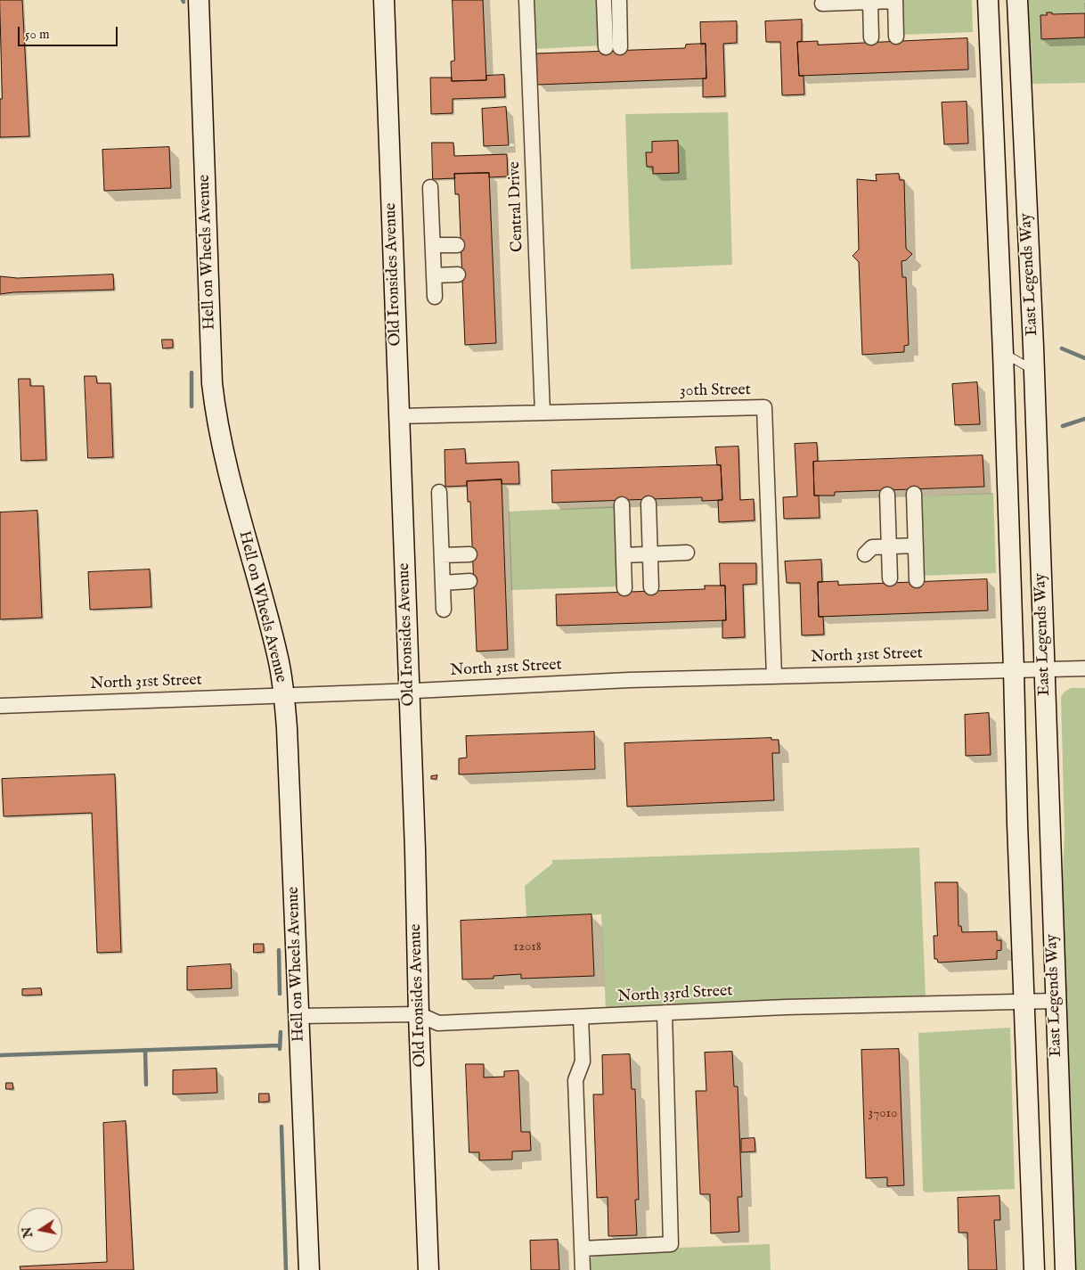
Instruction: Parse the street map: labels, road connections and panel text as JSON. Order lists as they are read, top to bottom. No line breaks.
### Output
{"streets":{"street":["Central Drive","Hell on Wheels Avenue","Old Ironsides Avenue","East Legends Way","30th Street","North 31st Street","North 33rd Street"]},"crossings":[["Central Drive","30th Street"],["Hell on Wheels Avenue","North 31st Street"],["Hell on Wheels Avenue","North 33rd Street"],["Old Ironsides Avenue","30th Street"],["Old Ironsides Avenue","North 31st Street"],["Old Ironsides Avenue","North 33rd Street"],["East Legends Way","North 31st Street"],["East Legends Way","North 33rd Street"],["30th Street","North 31st Street"]],"house_numbers":["12018","37010"],"scale_bar":"50 m","north":"left"}
